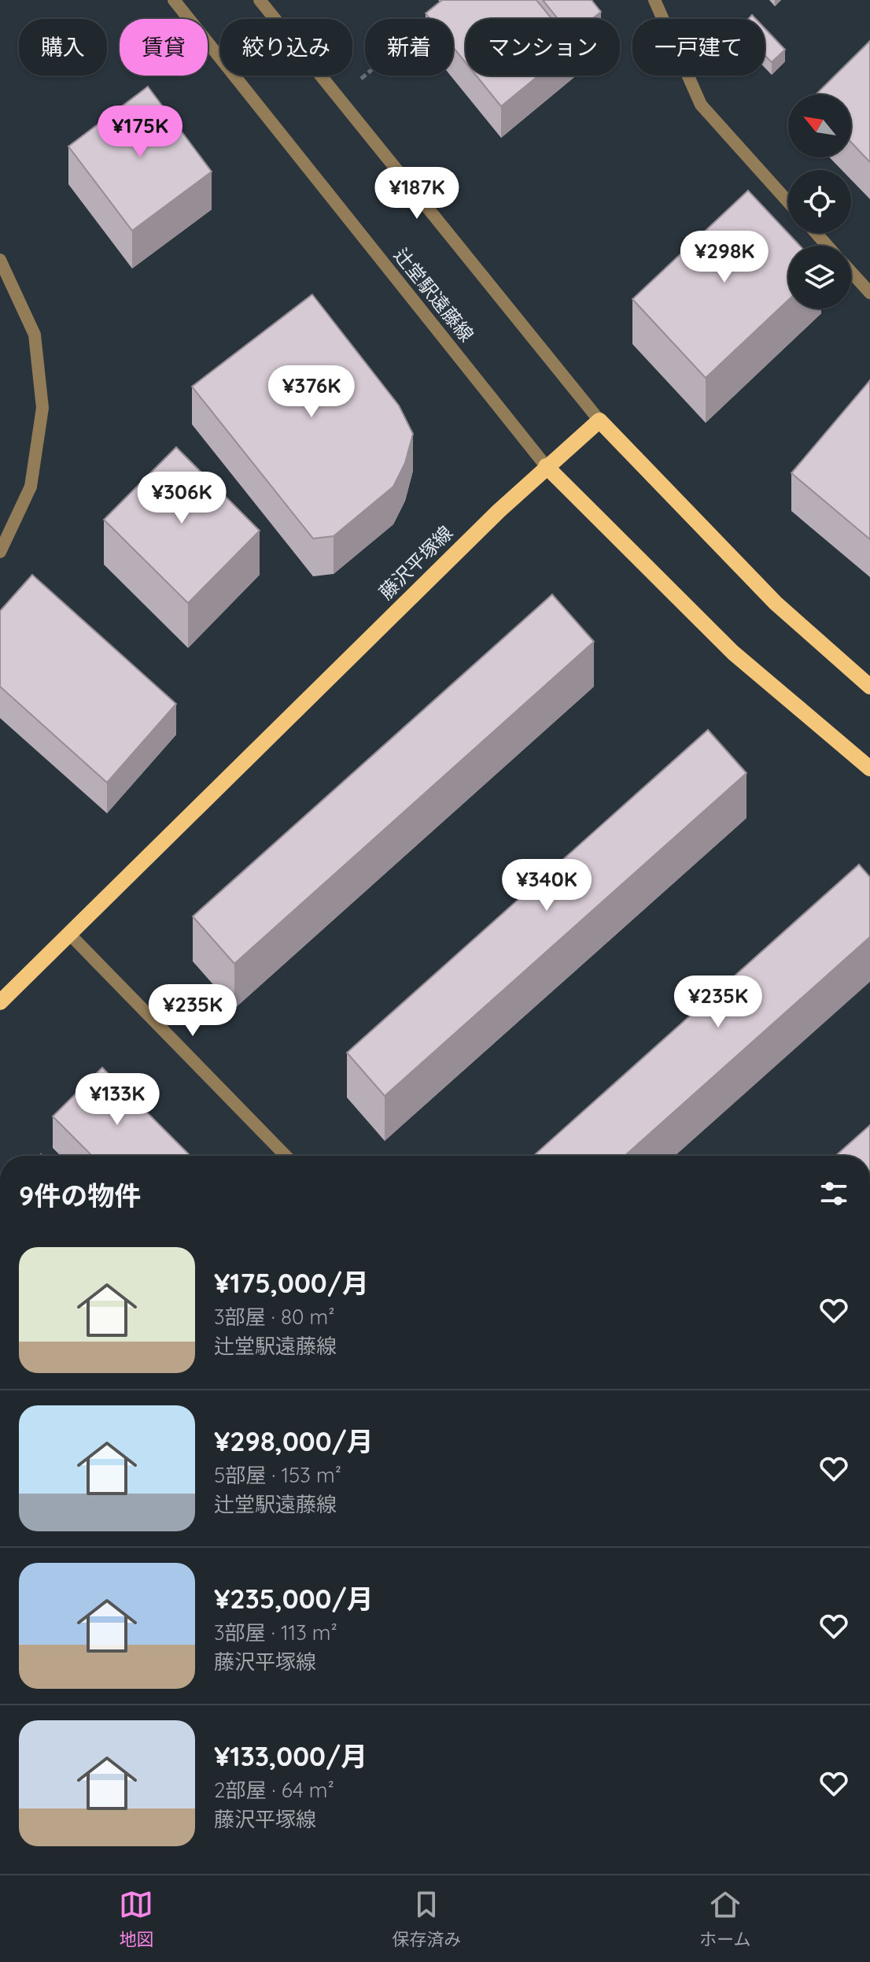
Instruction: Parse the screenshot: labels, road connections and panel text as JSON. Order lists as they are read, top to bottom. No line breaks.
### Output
{"streets":{"main road":["藤沢平塚線"],"street":["辻堂駅遠藤線"]},"crossings":[["辻堂駅遠藤線","藤沢平塚線"]],"north":"top left","page":{"chip":["購入","賃貸","絞り込み","新着","マンション","一戸建て"],"price":["¥175K","¥187K","¥298K","¥376K","¥306K","¥340K","¥235K","¥235K","¥133K"],"heading":"9件の物件","list":[{"name":"¥175,000/月","note":"3部屋 · 80 m² · 辻堂駅遠藤線"},{"name":"¥298,000/月","note":"5部屋 · 153 m² · 辻堂駅遠藤線"},{"name":"¥235,000/月","note":"3部屋 · 113 m² · 藤沢平塚線"},{"name":"¥133,000/月","note":"2部屋 · 64 m² · 藤沢平塚線"}],"tabs":["地図","保存済み","ホーム"]}}
